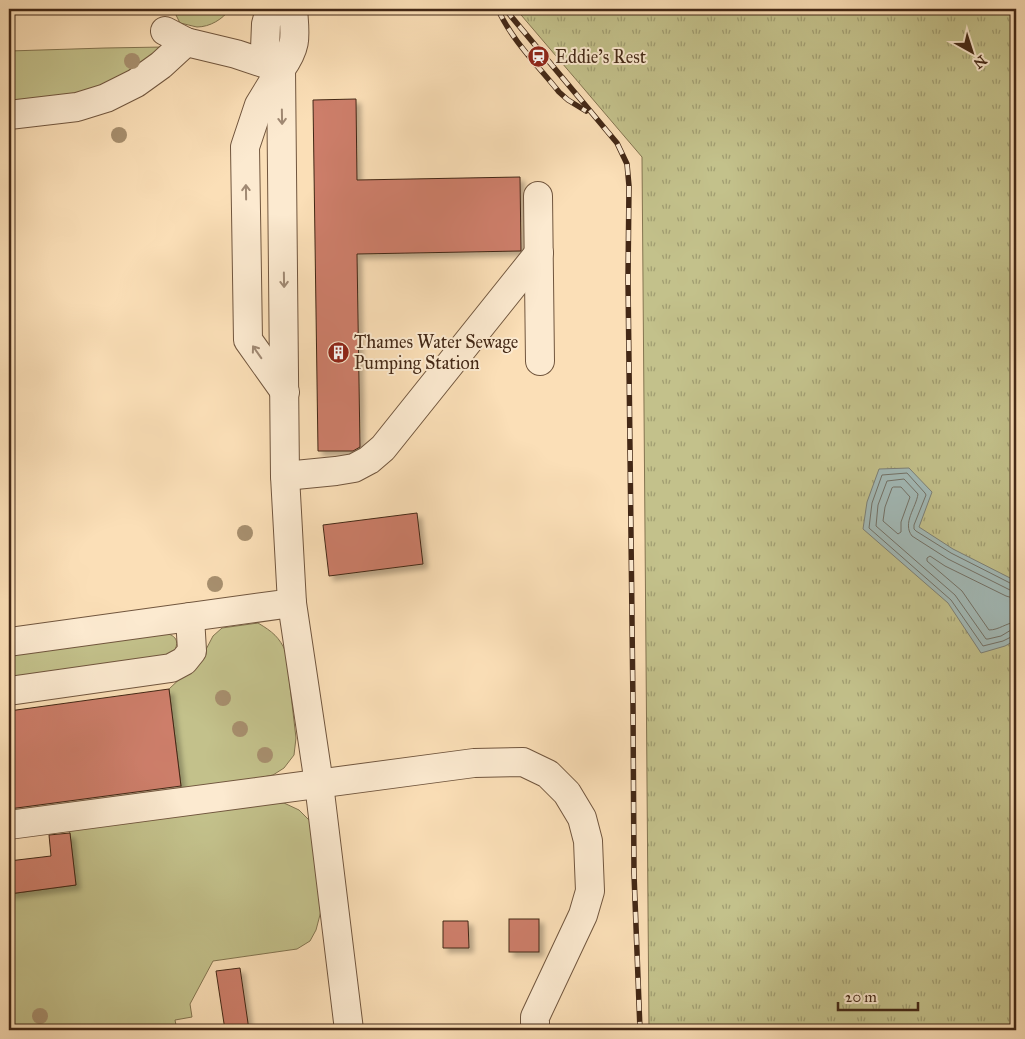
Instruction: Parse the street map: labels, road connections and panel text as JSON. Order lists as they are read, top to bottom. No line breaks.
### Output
{"places":{"station":["Eddie's Rest"],"building":["Thames Water Sewage Pumping Station"]},"scale_bar":"20 m","north":"bottom right"}
